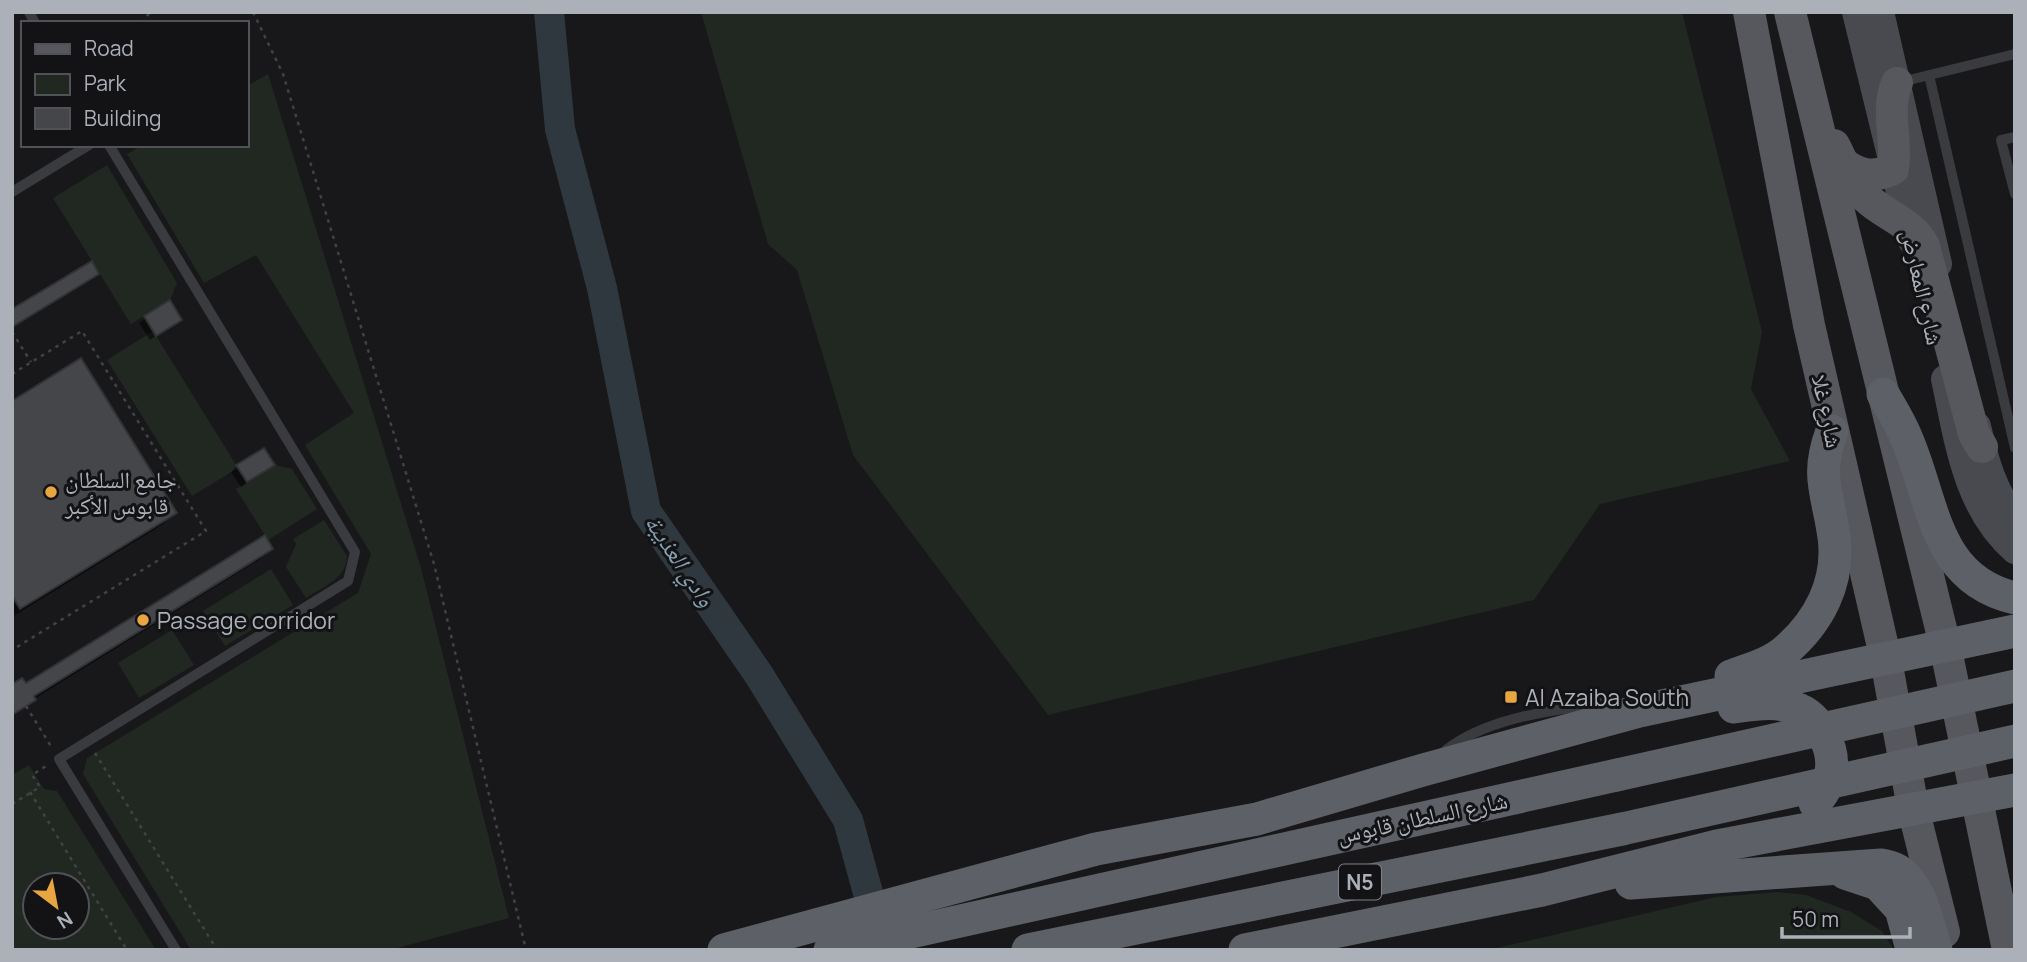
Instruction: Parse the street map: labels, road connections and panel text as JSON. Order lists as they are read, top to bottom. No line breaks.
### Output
{"streets":{"highway":["شارع السلطان قابوس","N5"],"main road":["شارع المعارض","شارع غلا"]},"water":["وادي العذيبة"],"places":{"other":["جامع السلطان قابوس الأكبر","Passage corridor"],"transit":["Al Azaiba South"]},"legend":["Road","Park","Building"],"scale_bar":"50 m","north":"bottom right"}
